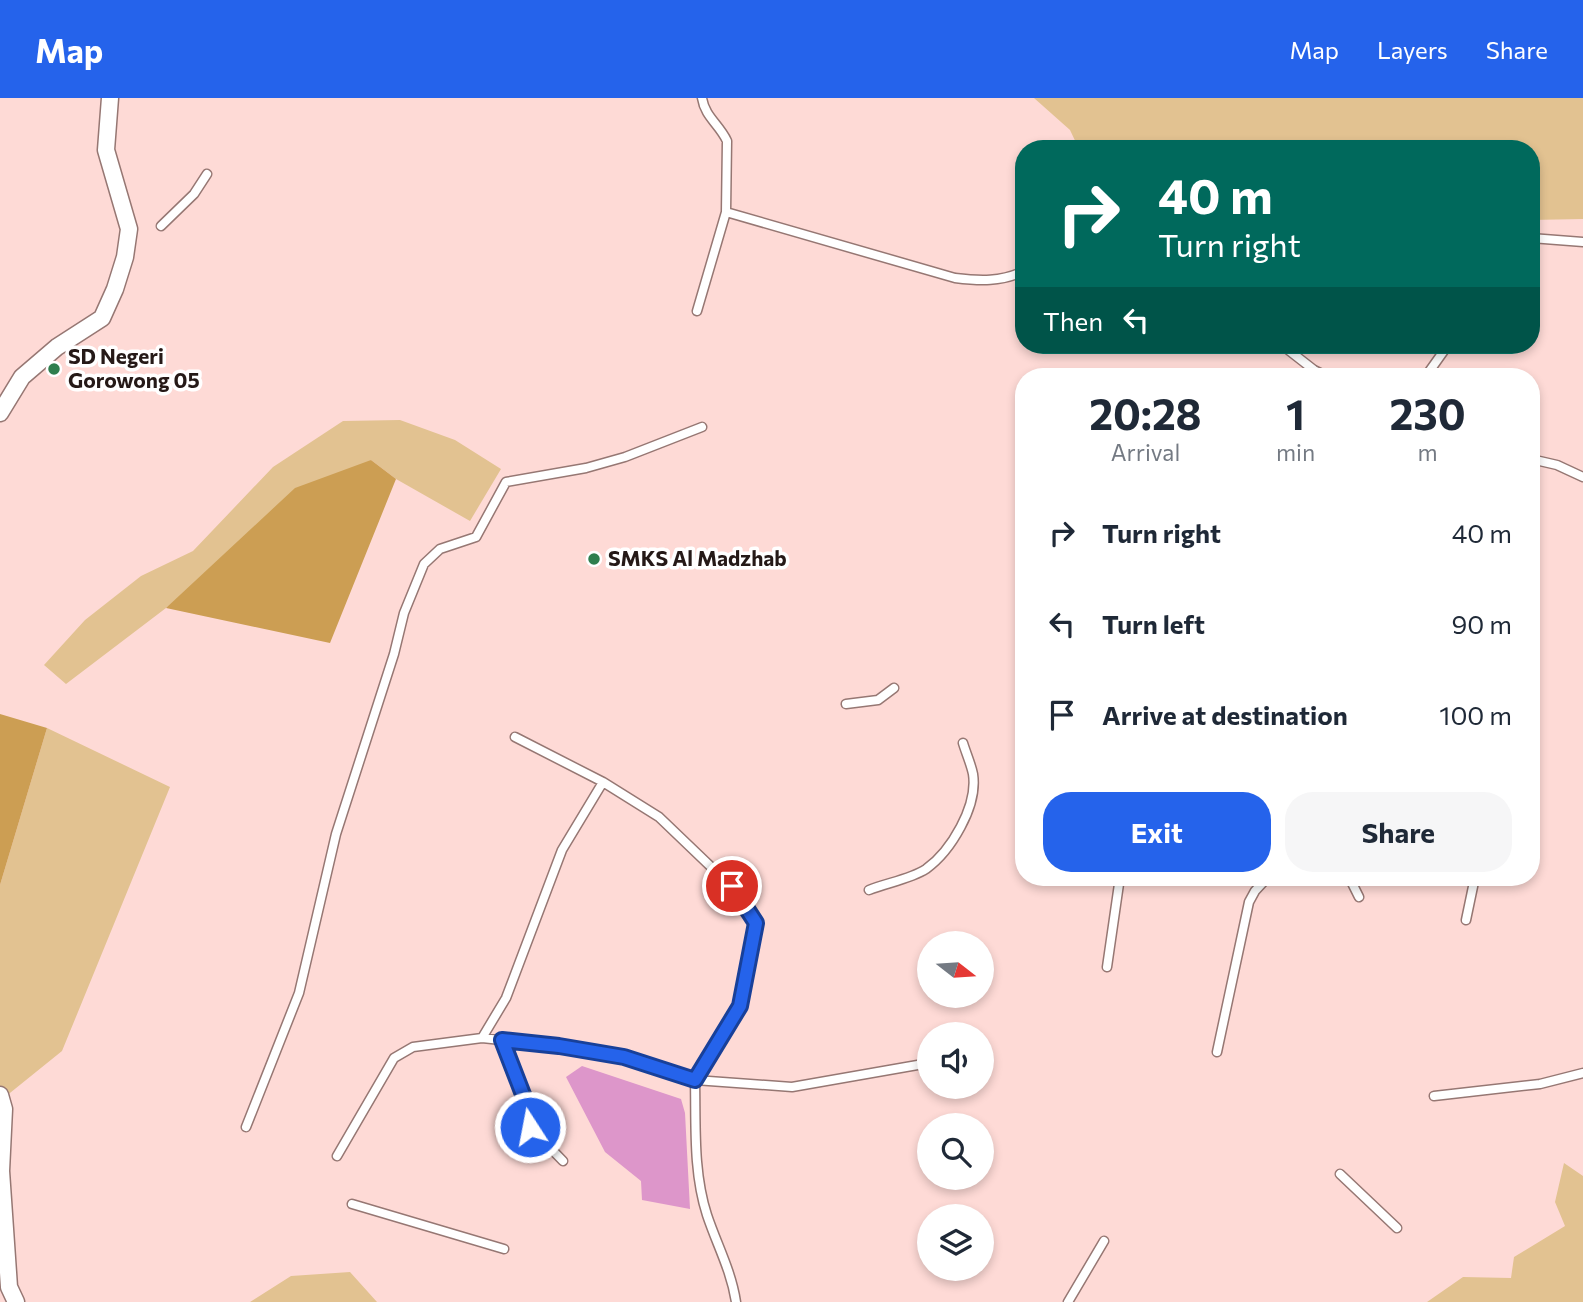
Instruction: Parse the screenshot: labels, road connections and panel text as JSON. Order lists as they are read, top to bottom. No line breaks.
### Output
{"places":["SD Negeri Gorowong 05","SMKS Al Madzhab"],"north":"right","page":{"header":"Map","nav":["Map","Layers","Share"],"turn":["40 m","Turn right"],"then":"Then","eta":["20:28","Arrival","1","min","230","m"],"list":[{"name":"Turn right","value":"40 m"},{"name":"Turn left","value":"90 m"},{"name":"Arrive at destination","value":"100 m"}],"buttons":["Exit","Share"]}}
